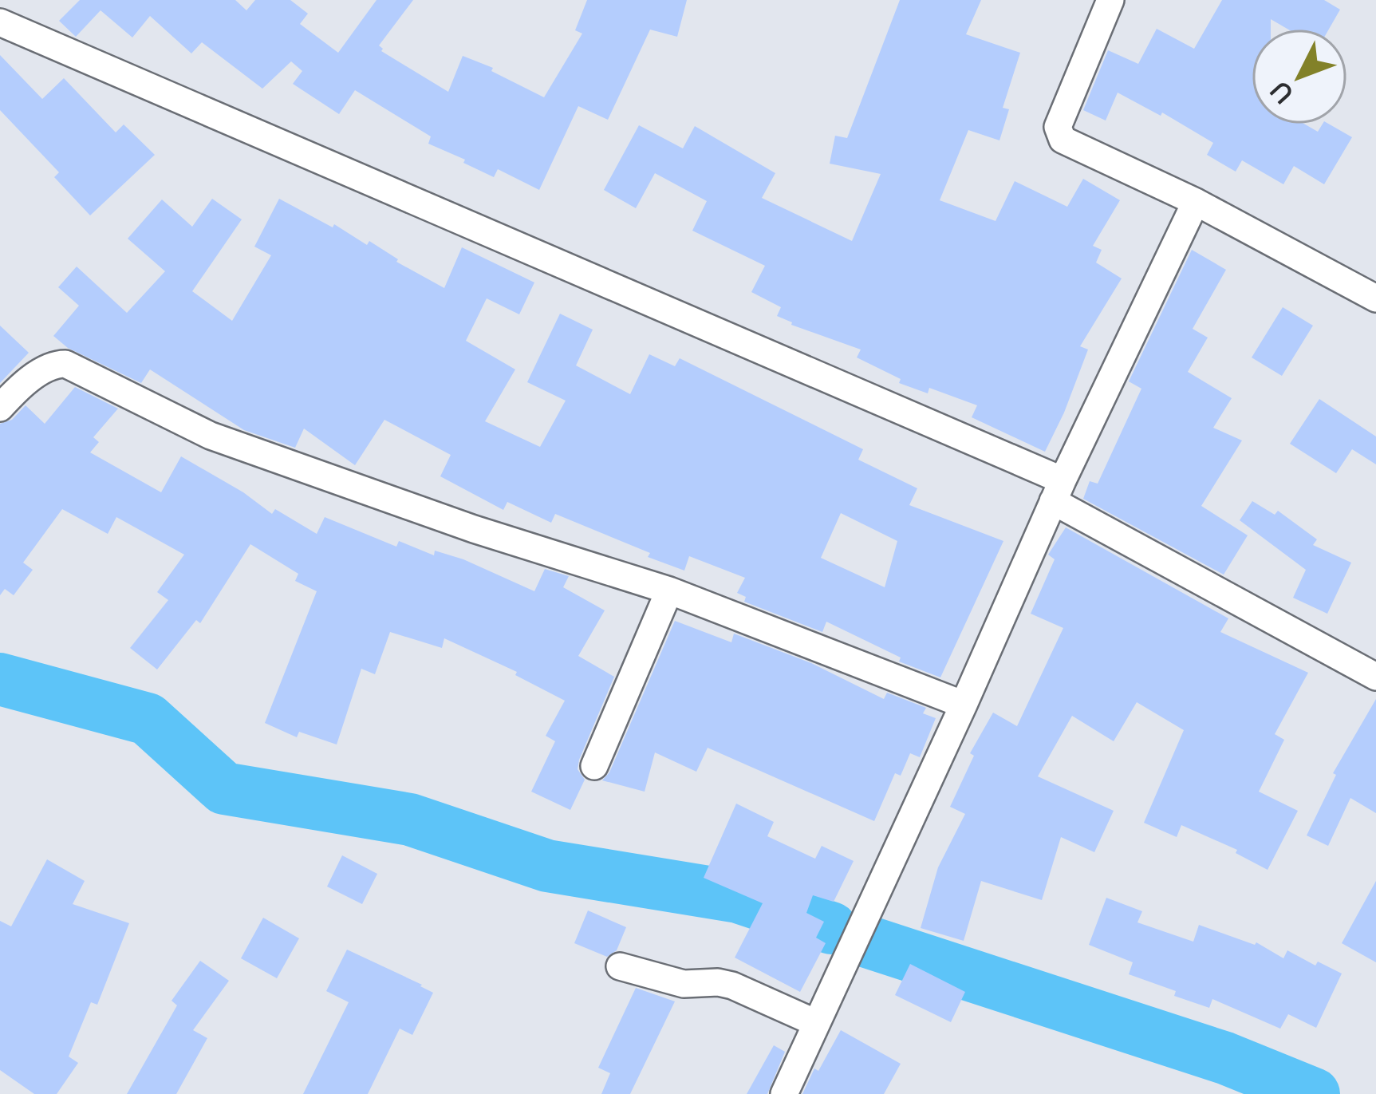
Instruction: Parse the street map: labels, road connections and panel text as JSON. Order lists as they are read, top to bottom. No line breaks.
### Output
{"north":"bottom left"}
